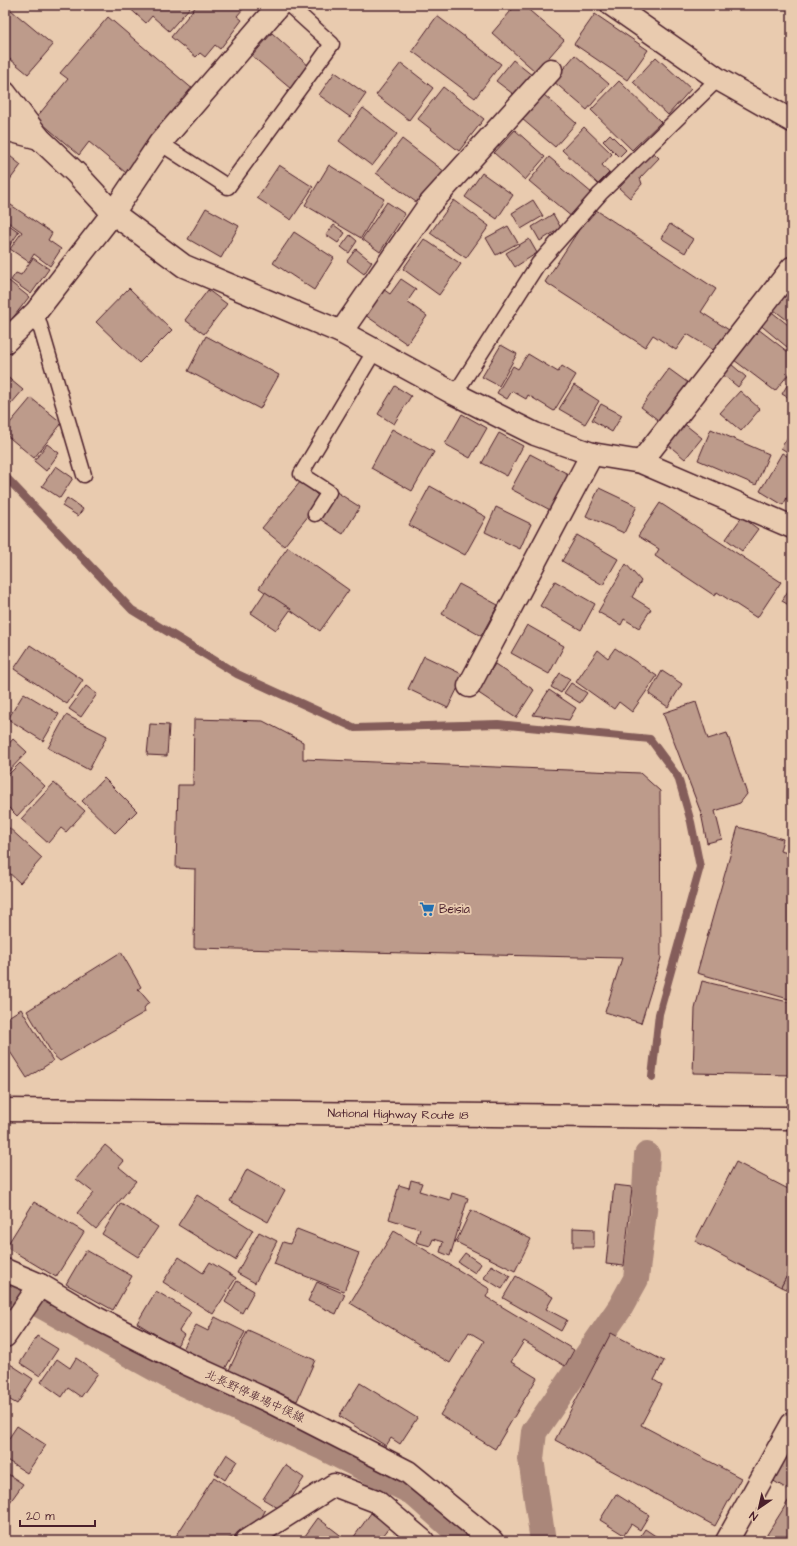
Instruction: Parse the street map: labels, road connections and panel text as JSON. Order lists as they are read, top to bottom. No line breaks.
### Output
{"streets":{"main road":["National Highway Route 18","北長野停車場中俣線"]},"places":{"supermarket":["Beisia"]},"scale_bar":"20 m","north":"bottom left"}
